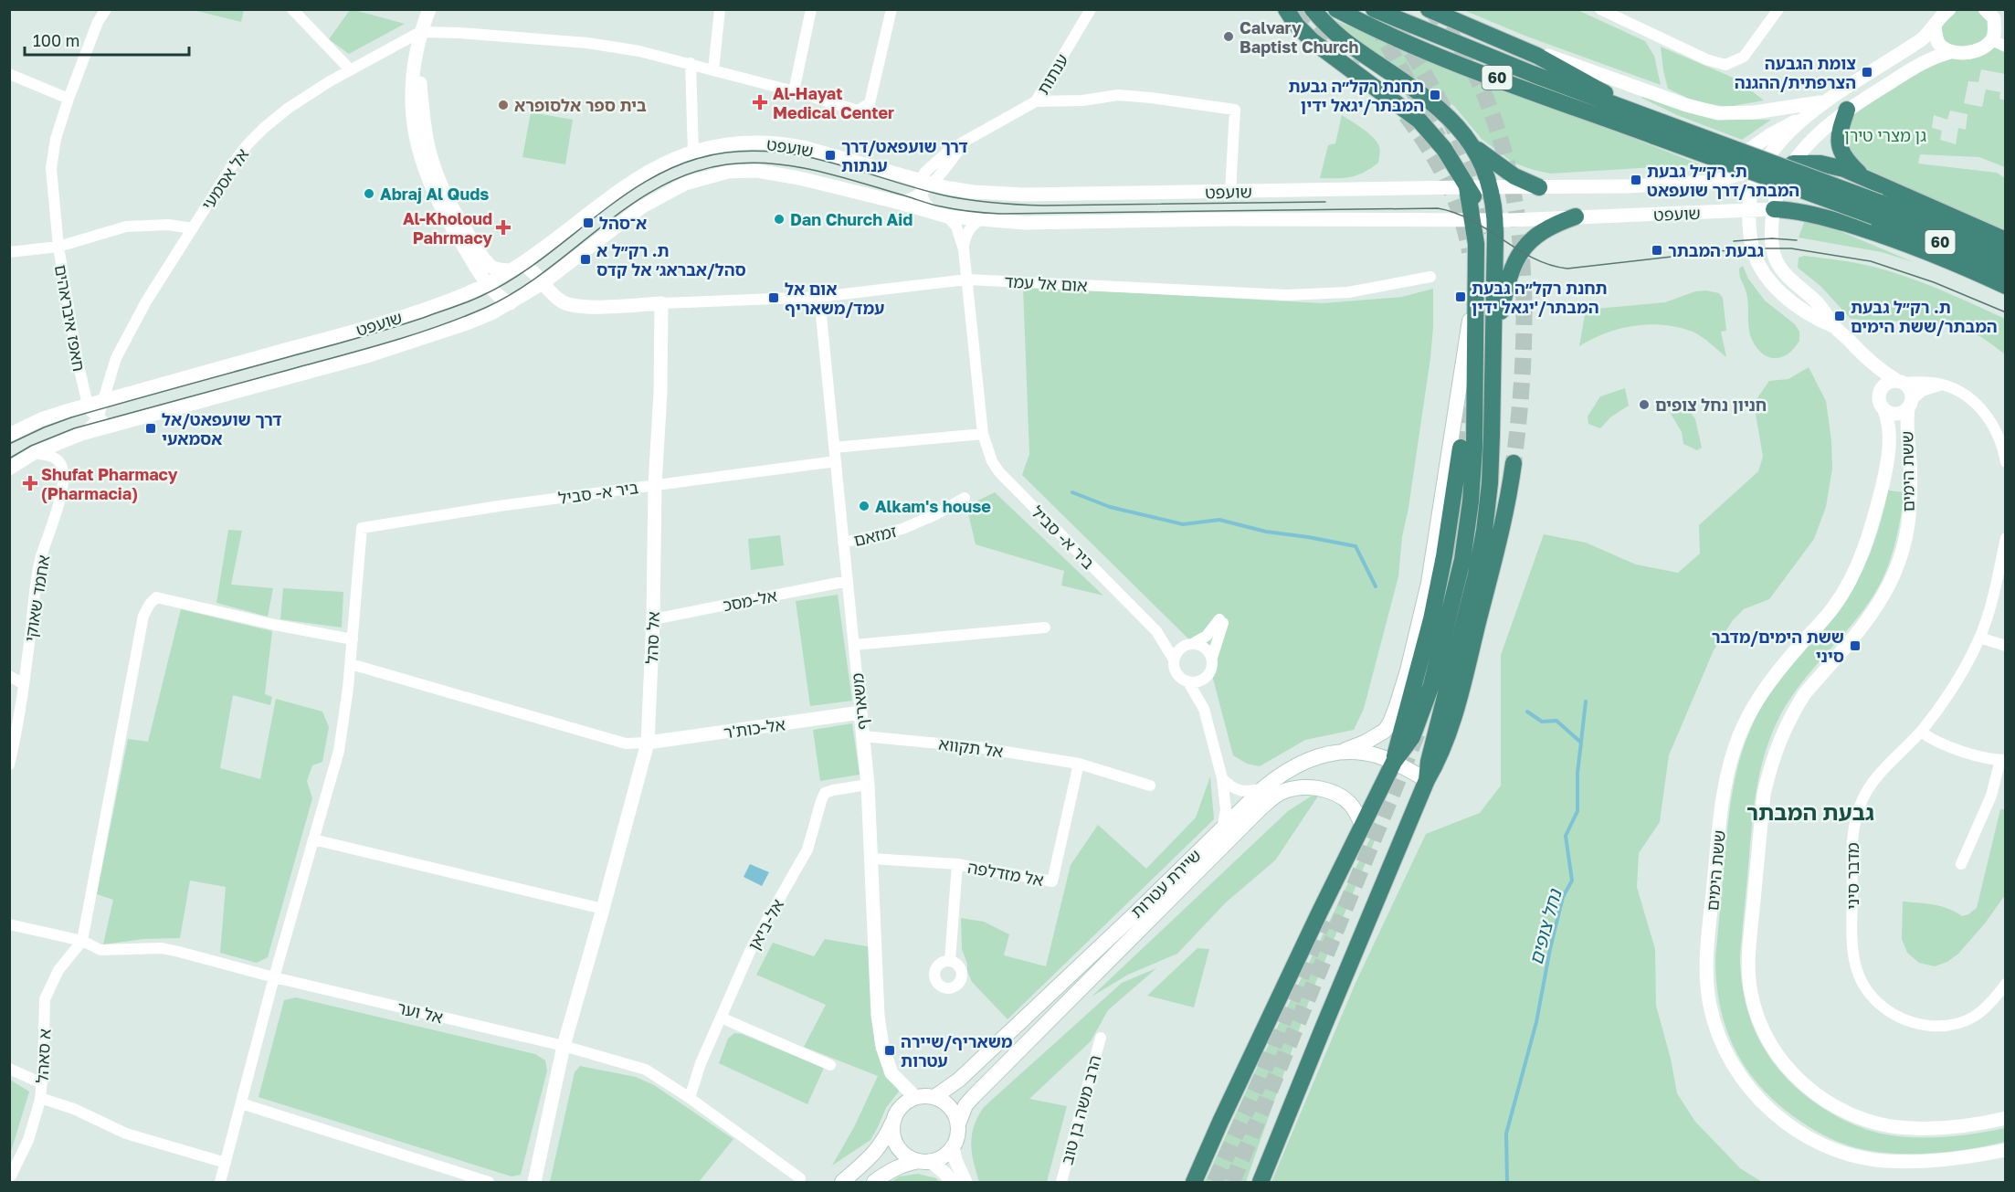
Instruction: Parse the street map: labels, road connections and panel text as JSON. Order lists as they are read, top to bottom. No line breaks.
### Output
{"streets":{"highway":["60"],"main road":["שיירת עטרות"],"street":["ענתות","שועפט","אל אסמעי","אום אל עמד","חאפז איבראהים","ששת הימים","ביר א- סביל","זמזאם","אחמד שאוקי","אל-מסכ","אל סהל","משאריף","אל-כות'ר","אל תקווא","אל מזדלפה","מדבר סיני","אל-ביאן","אל וער","א סאהל","הרב משה בן טוב"]},"crossings":[["ענתות","שועפט"],["שועפט","אל אסמעי"],["שועפט","ביר א- סביל"],["שועפט","אחמד שאוקי"],["אום אל עמד","ביר א- סביל"],["אום אל עמד","אל סהל"],["אום אל עמד","משאריף"],["ביר א- סביל","אל סהל"],["ביר א- סביל","משאריף"],["זמזאם","משאריף"],["אל-מסכ","אל סהל"],["אל-מסכ","משאריף"],["אל סהל","אל-כות'ר"],["אל סהל","אל וער"],["משאריף","אל-כות'ר"],["משאריף","אל תקווא"],["משאריף","אל מזדלפה"],["משאריף","שיירת עטרות"],["משאריף","אל-ביאן"],["אל תקווא","אל מזדלפה"],["אל-ביאן","אל וער"],["אל וער","א סאהל"]],"districts":["גבעת המבתר"],"water":["נחל צופים"],"parks":["גן מצרי טירן"],"places":{"other":["Calvary Baptist Church","בית ספר אלסופרא","Abraj Al Quds","Dan Church Aid","חניון נחל צופים","Alkam's house"],"transit":["צומת הגבעה הצרפתית/ההגנה","תחנת רקל״ה גבעת המבתר/יגאל ידין","דרך שועפאט/דרך ענתות","ת. רק״ל גבעת המבתר/דרך שועפאט","א־סהל","גבעת המבתר","ת. רק״ל א סהל/אבראג׳ אל קדס","תחנת רקל״ה גבעת המבתר/'יגאל ידין","אום אל עמד/משאריף","ת. רק״ל גבעת המבתר/ששת הימים","דרך שועפאט/אל אסמאעי","ששת הימים/מדבר סיני","משאריף/שיירה עטרות"],"health":["Al-Hayat Medical Center","Al-Kholoud Pahrmacy","Shufat Pharmacy (Pharmacia)"]},"scale_bar":"100 m"}
